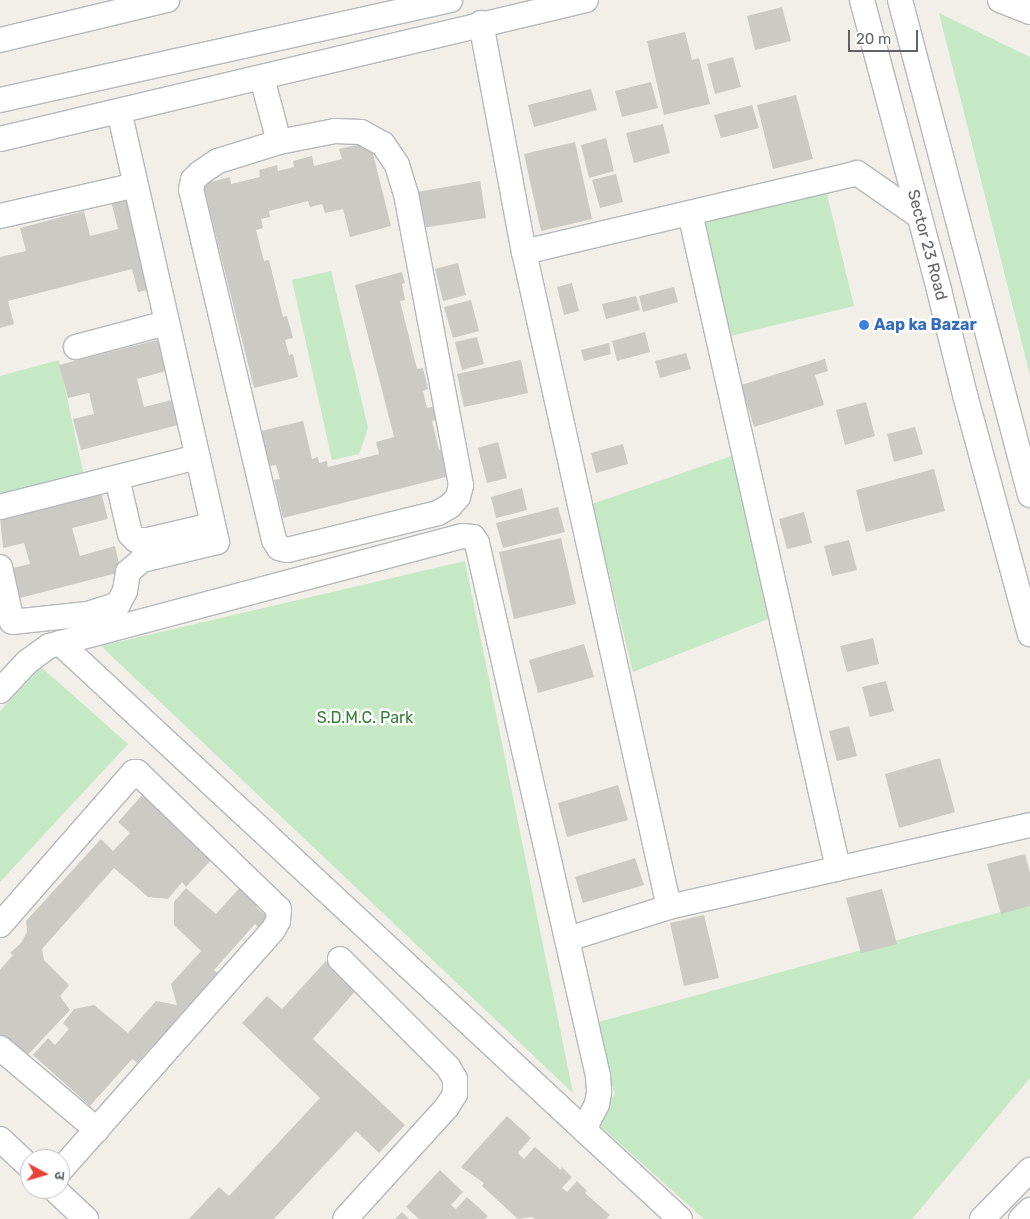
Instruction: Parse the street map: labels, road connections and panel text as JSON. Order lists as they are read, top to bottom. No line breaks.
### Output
{"streets":{"street":["Sector 23 Road"]},"parks":["S.D.M.C. Park"],"places":["Aap ka Bazar"],"scale_bar":"20 m","north":"right"}
